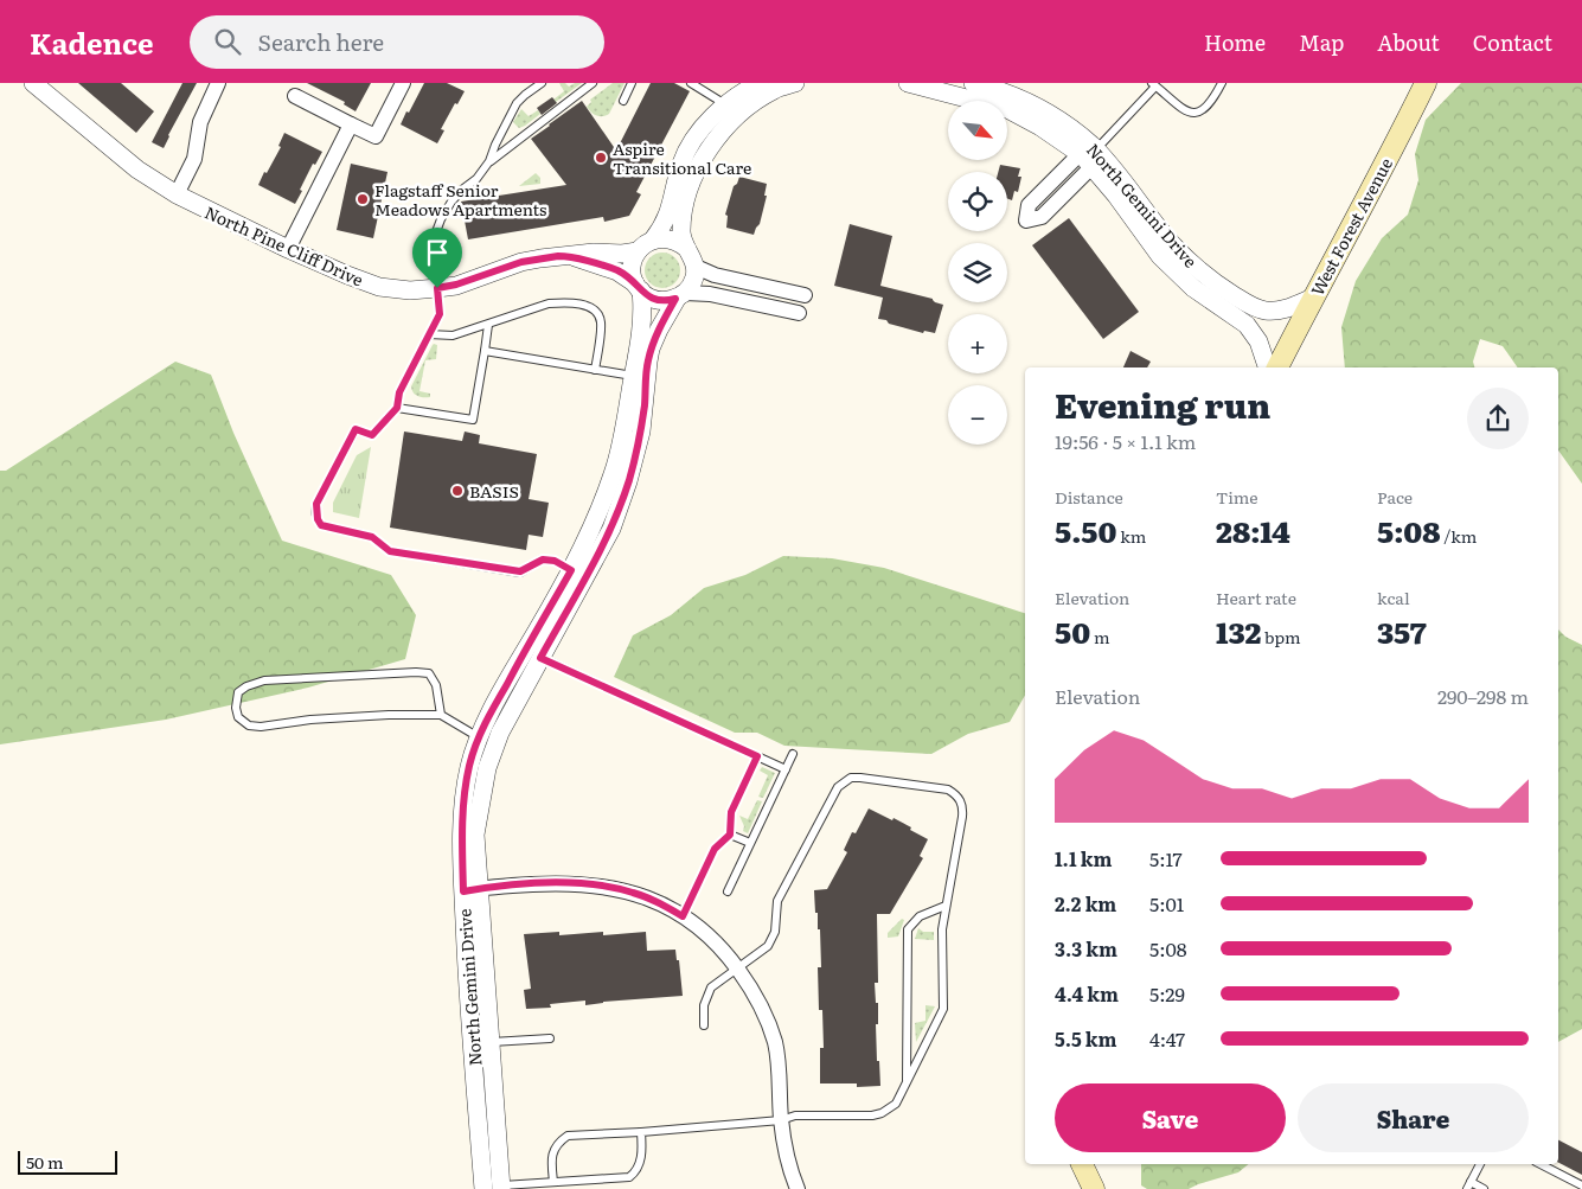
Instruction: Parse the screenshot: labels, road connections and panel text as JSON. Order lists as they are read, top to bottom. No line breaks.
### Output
{"streets":{"main road":["West Forest Avenue"],"street":["North Gemini Drive","North Pine Cliff Drive"]},"crossings":[["North Gemini Drive","West Forest Avenue"],["North Gemini Drive","North Pine Cliff Drive"]],"places":["Aspire Transitional Care","Flagstaff Senior Meadows Apartments","BASIS"],"scale_bar":"50 m","north":"bottom right","page":{"header":"Kadence","search":"Search here","nav":["Home","Map","About","Contact"],"map_buttons":["+","−"],"heading":["Evening run","19:56 · 5 × 1.1 km"],"stats":[["Distance","5.50 km"],["Time","28:14"],["Pace","5:08 /km"],["Elevation","50 m"],["Heart rate","132 bpm"],["kcal","357"]],"chart":["Elevation","290–298 m"],"list":[{"name":"1.1 km","note":"5:17"},{"name":"2.2 km","note":"5:01"},{"name":"3.3 km","note":"5:08"},{"name":"4.4 km","note":"5:29"},{"name":"5.5 km","note":"4:47"}],"buttons":["Save","Share"],"scale":"50 m"}}
